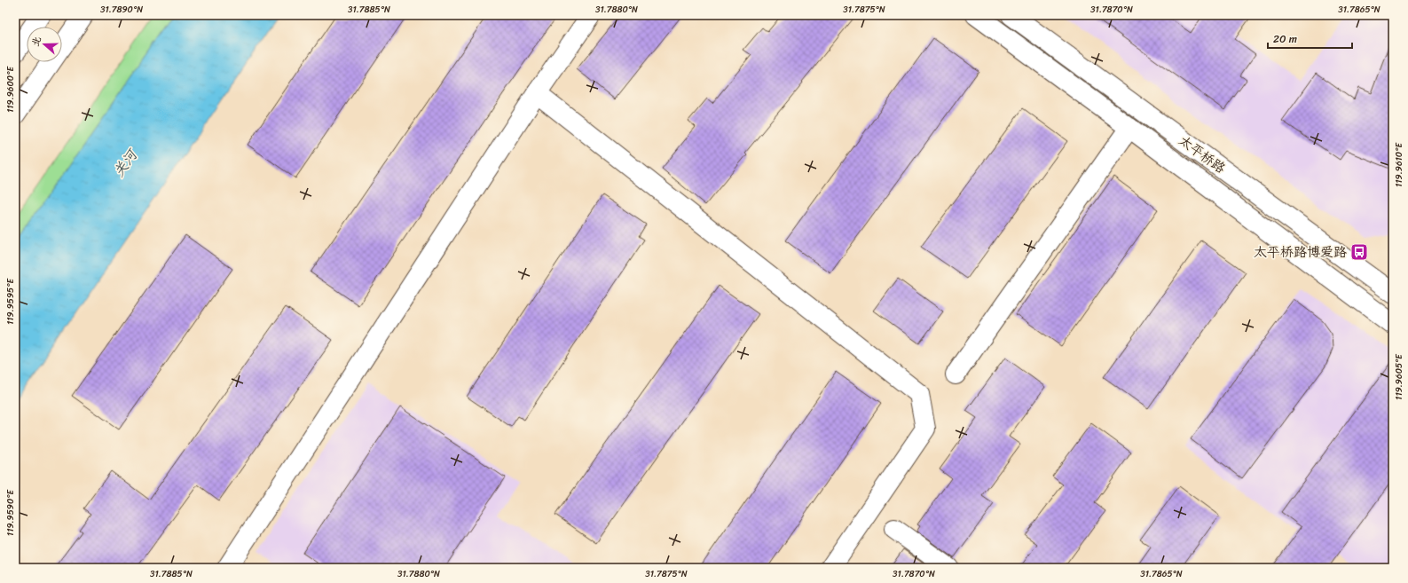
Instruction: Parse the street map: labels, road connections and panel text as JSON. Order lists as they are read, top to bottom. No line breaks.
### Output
{"streets":{"main road":["太平桥路"]},"water":["关河"],"places":{"bus stop":["太平桥路博爱路"]},"scale_bar":"20 m","north":"left","coordinates":["31.7890°N","31.7885°N","31.7880°N","31.7875°N","31.7870°N","31.7865°N","119.9600°E","119.9610°E","119.9595°E","119.9605°E","119.9590°E"]}
